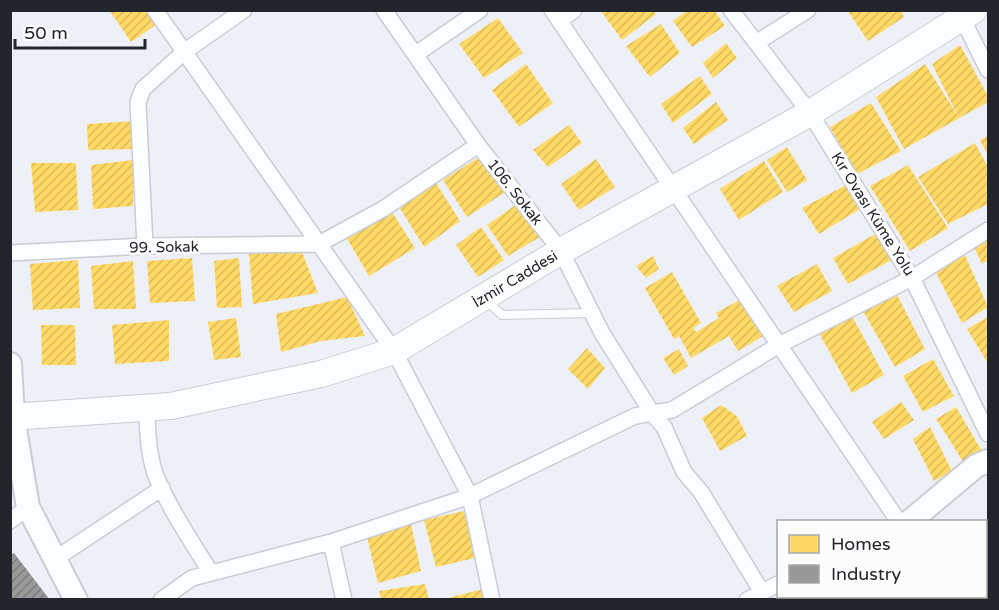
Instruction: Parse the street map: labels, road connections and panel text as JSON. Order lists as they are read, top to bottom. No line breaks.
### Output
{"streets":{"main road":["İzmir Caddesi"],"street":["106. Sokak","Kır Ovası Küme Yolu","99. Sokak"]},"crossings":[["106. Sokak","İzmir Caddesi"],["Kır Ovası Küme Yolu","İzmir Caddesi"]],"legend":["Homes","Industry"],"scale_bar":"50 m"}
